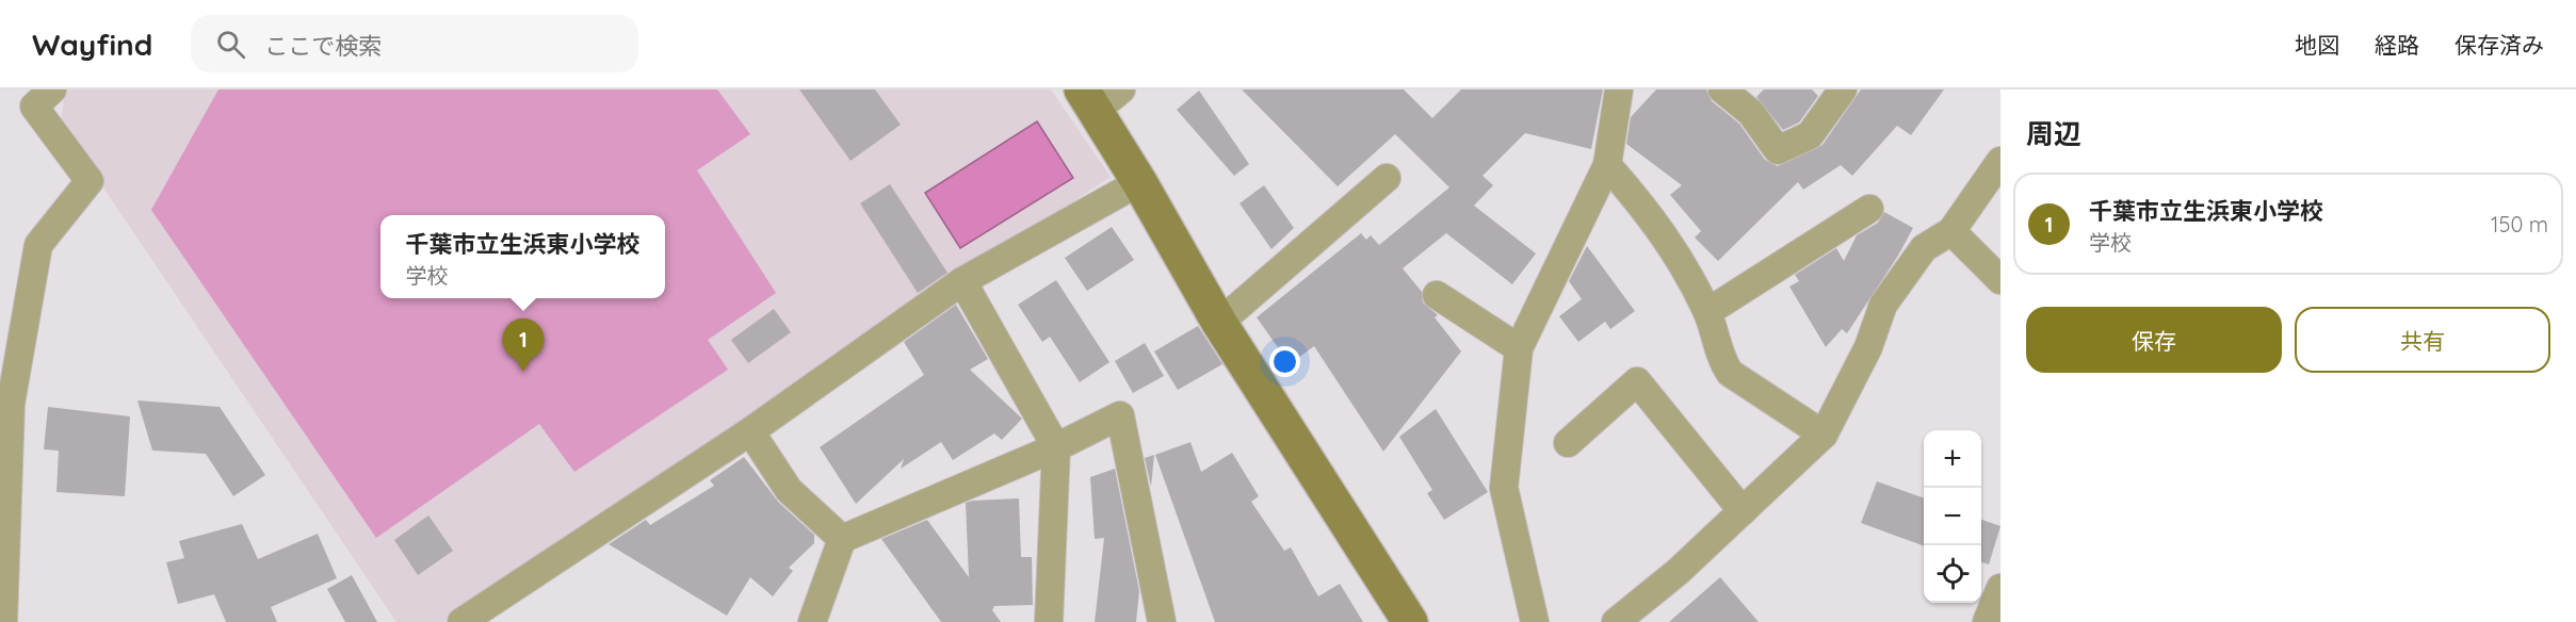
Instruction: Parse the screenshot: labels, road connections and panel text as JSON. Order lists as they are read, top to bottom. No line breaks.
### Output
{"page":{"header":"Wayfind","search":"ここで検索","nav":["地図","経路","保存済み"],"heading":"周辺","list":[{"mark":"1","name":"千葉市立生浜東小学校","note":"学校","value":"150 m"}],"popup":["千葉市立生浜東小学校","学校"],"buttons":["保存","共有"],"pins":"1","map_buttons":["+","−"]}}
